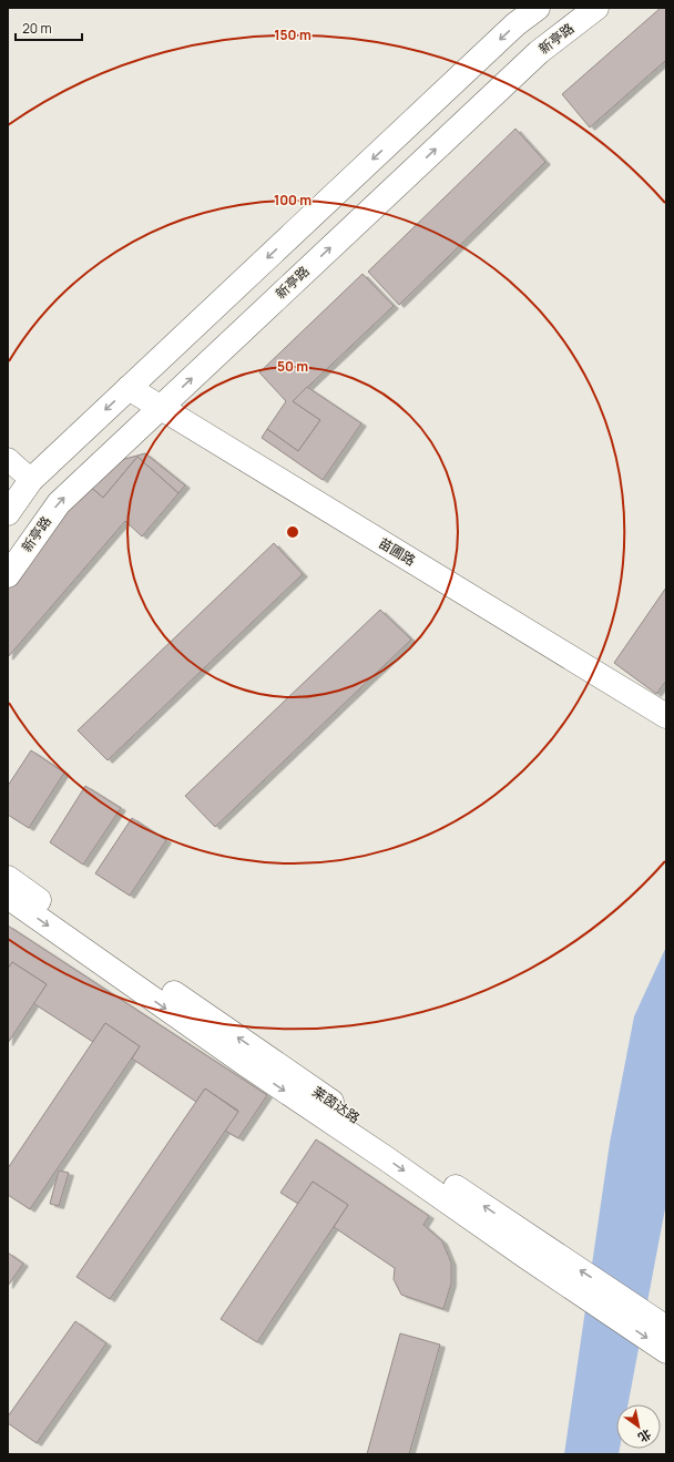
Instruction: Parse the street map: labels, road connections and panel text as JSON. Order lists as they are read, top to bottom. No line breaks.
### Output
{"streets":{"main road":["新亭路","苗圃路","莱茵达路"]},"crossings":[["新亭路","苗圃路"]],"scale_bar":"20 m","north":"bottom right","rings":["150 m","100 m","50 m"]}
